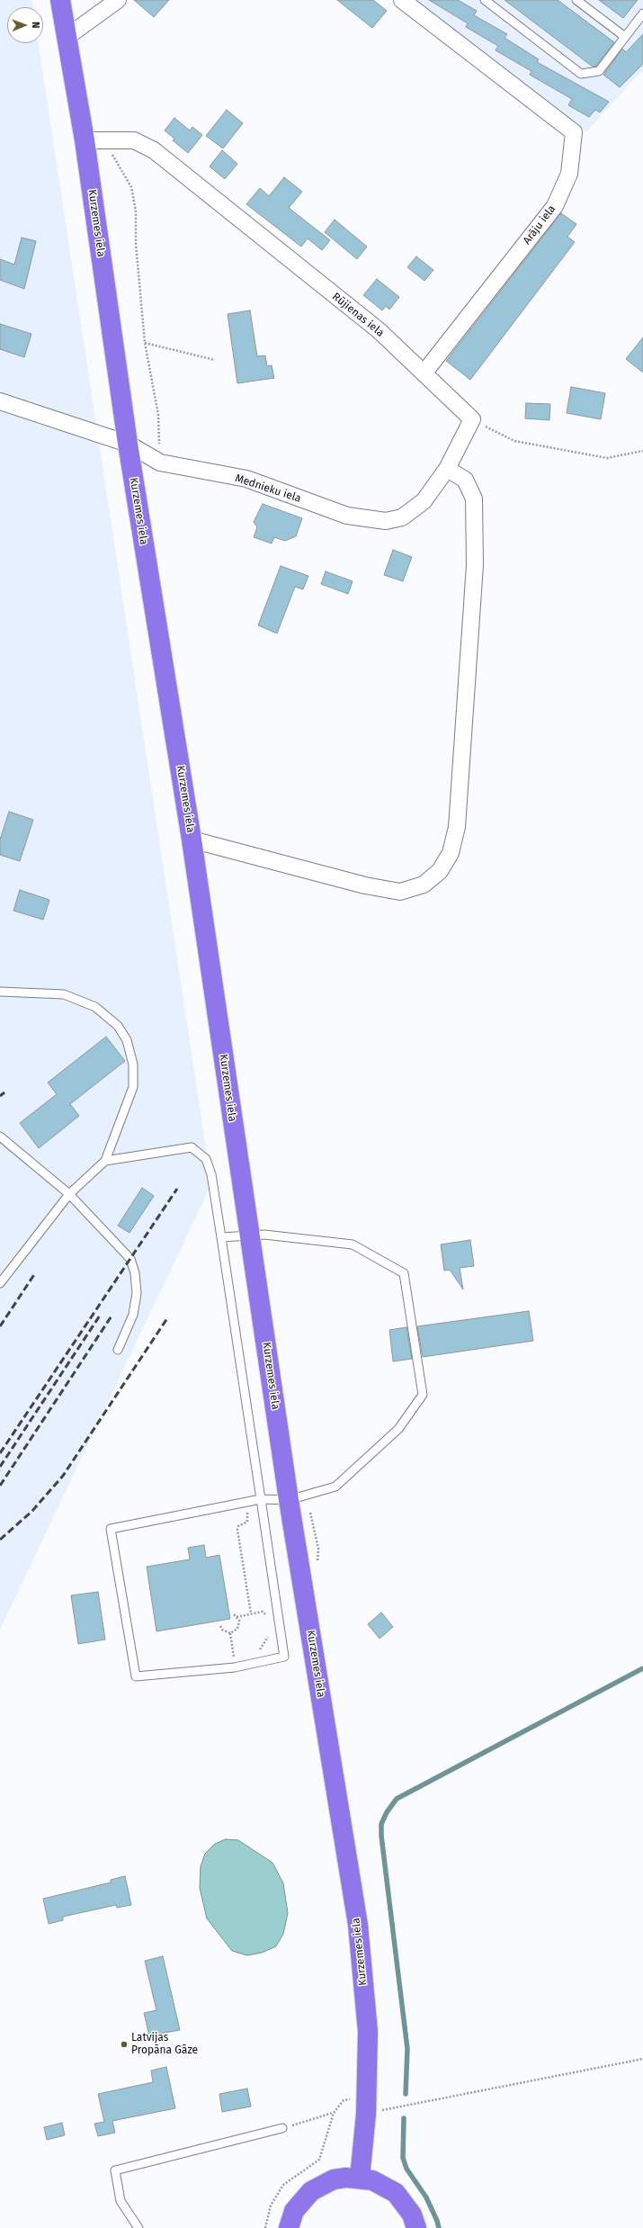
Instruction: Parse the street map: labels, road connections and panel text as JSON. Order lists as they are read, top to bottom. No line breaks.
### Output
{"streets":{"highway":["Kurzemes iela"],"street":["Arāju iela","Rūjienas iela","Mednieku iela"]},"crossings":[["Kurzemes iela","Rūjienas iela"],["Kurzemes iela","Mednieku iela"],["Arāju iela","Rūjienas iela"],["Rūjienas iela","Mednieku iela"]],"places":["Latvijas Propāna Gāze"],"north":"right"}
